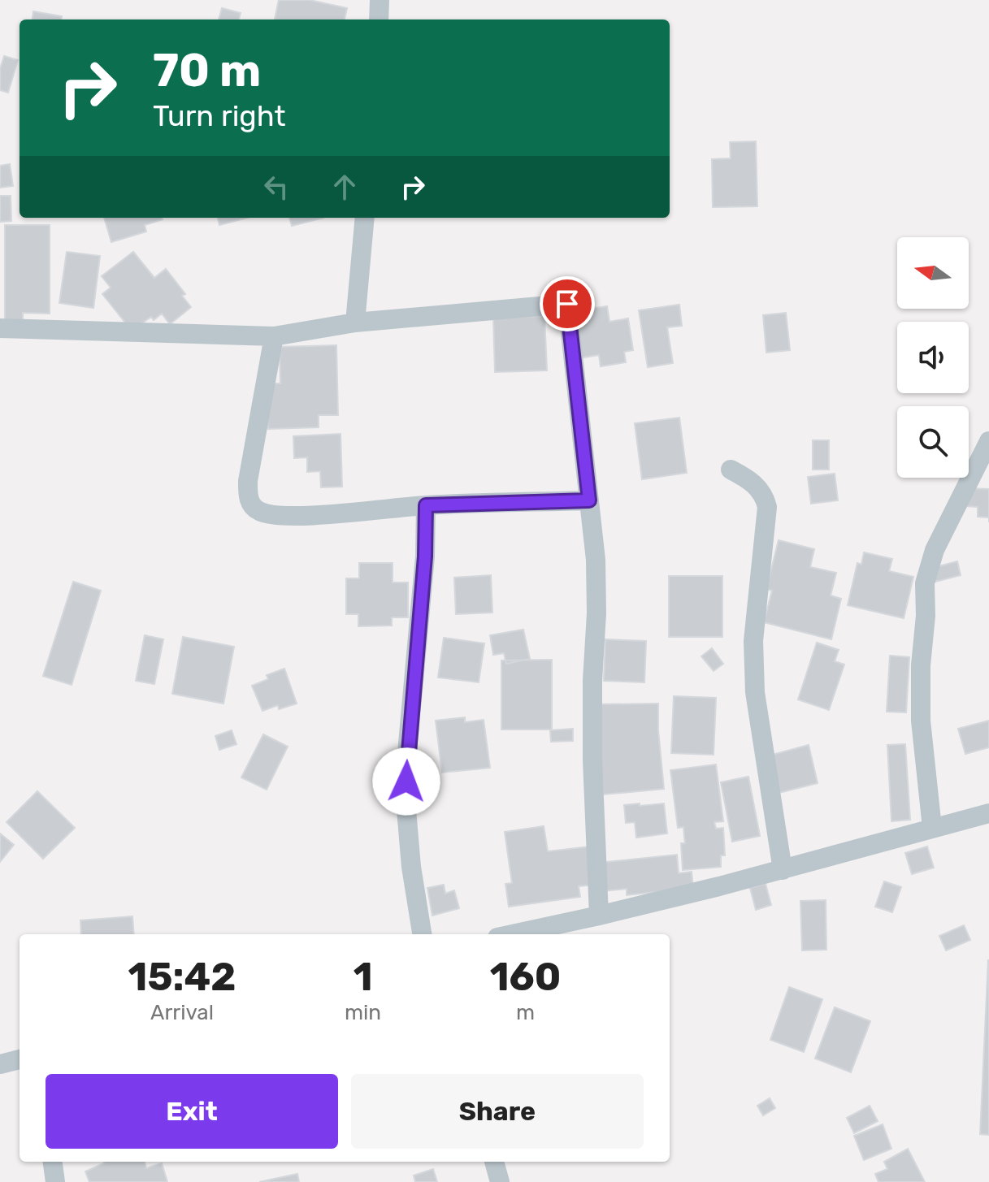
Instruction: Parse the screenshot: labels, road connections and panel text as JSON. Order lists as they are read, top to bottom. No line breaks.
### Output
{"north":"left","page":{"turn":["70 m","Turn right"],"eta":["15:42","Arrival","1","min","160","m"],"buttons":["Exit","Share"]}}
